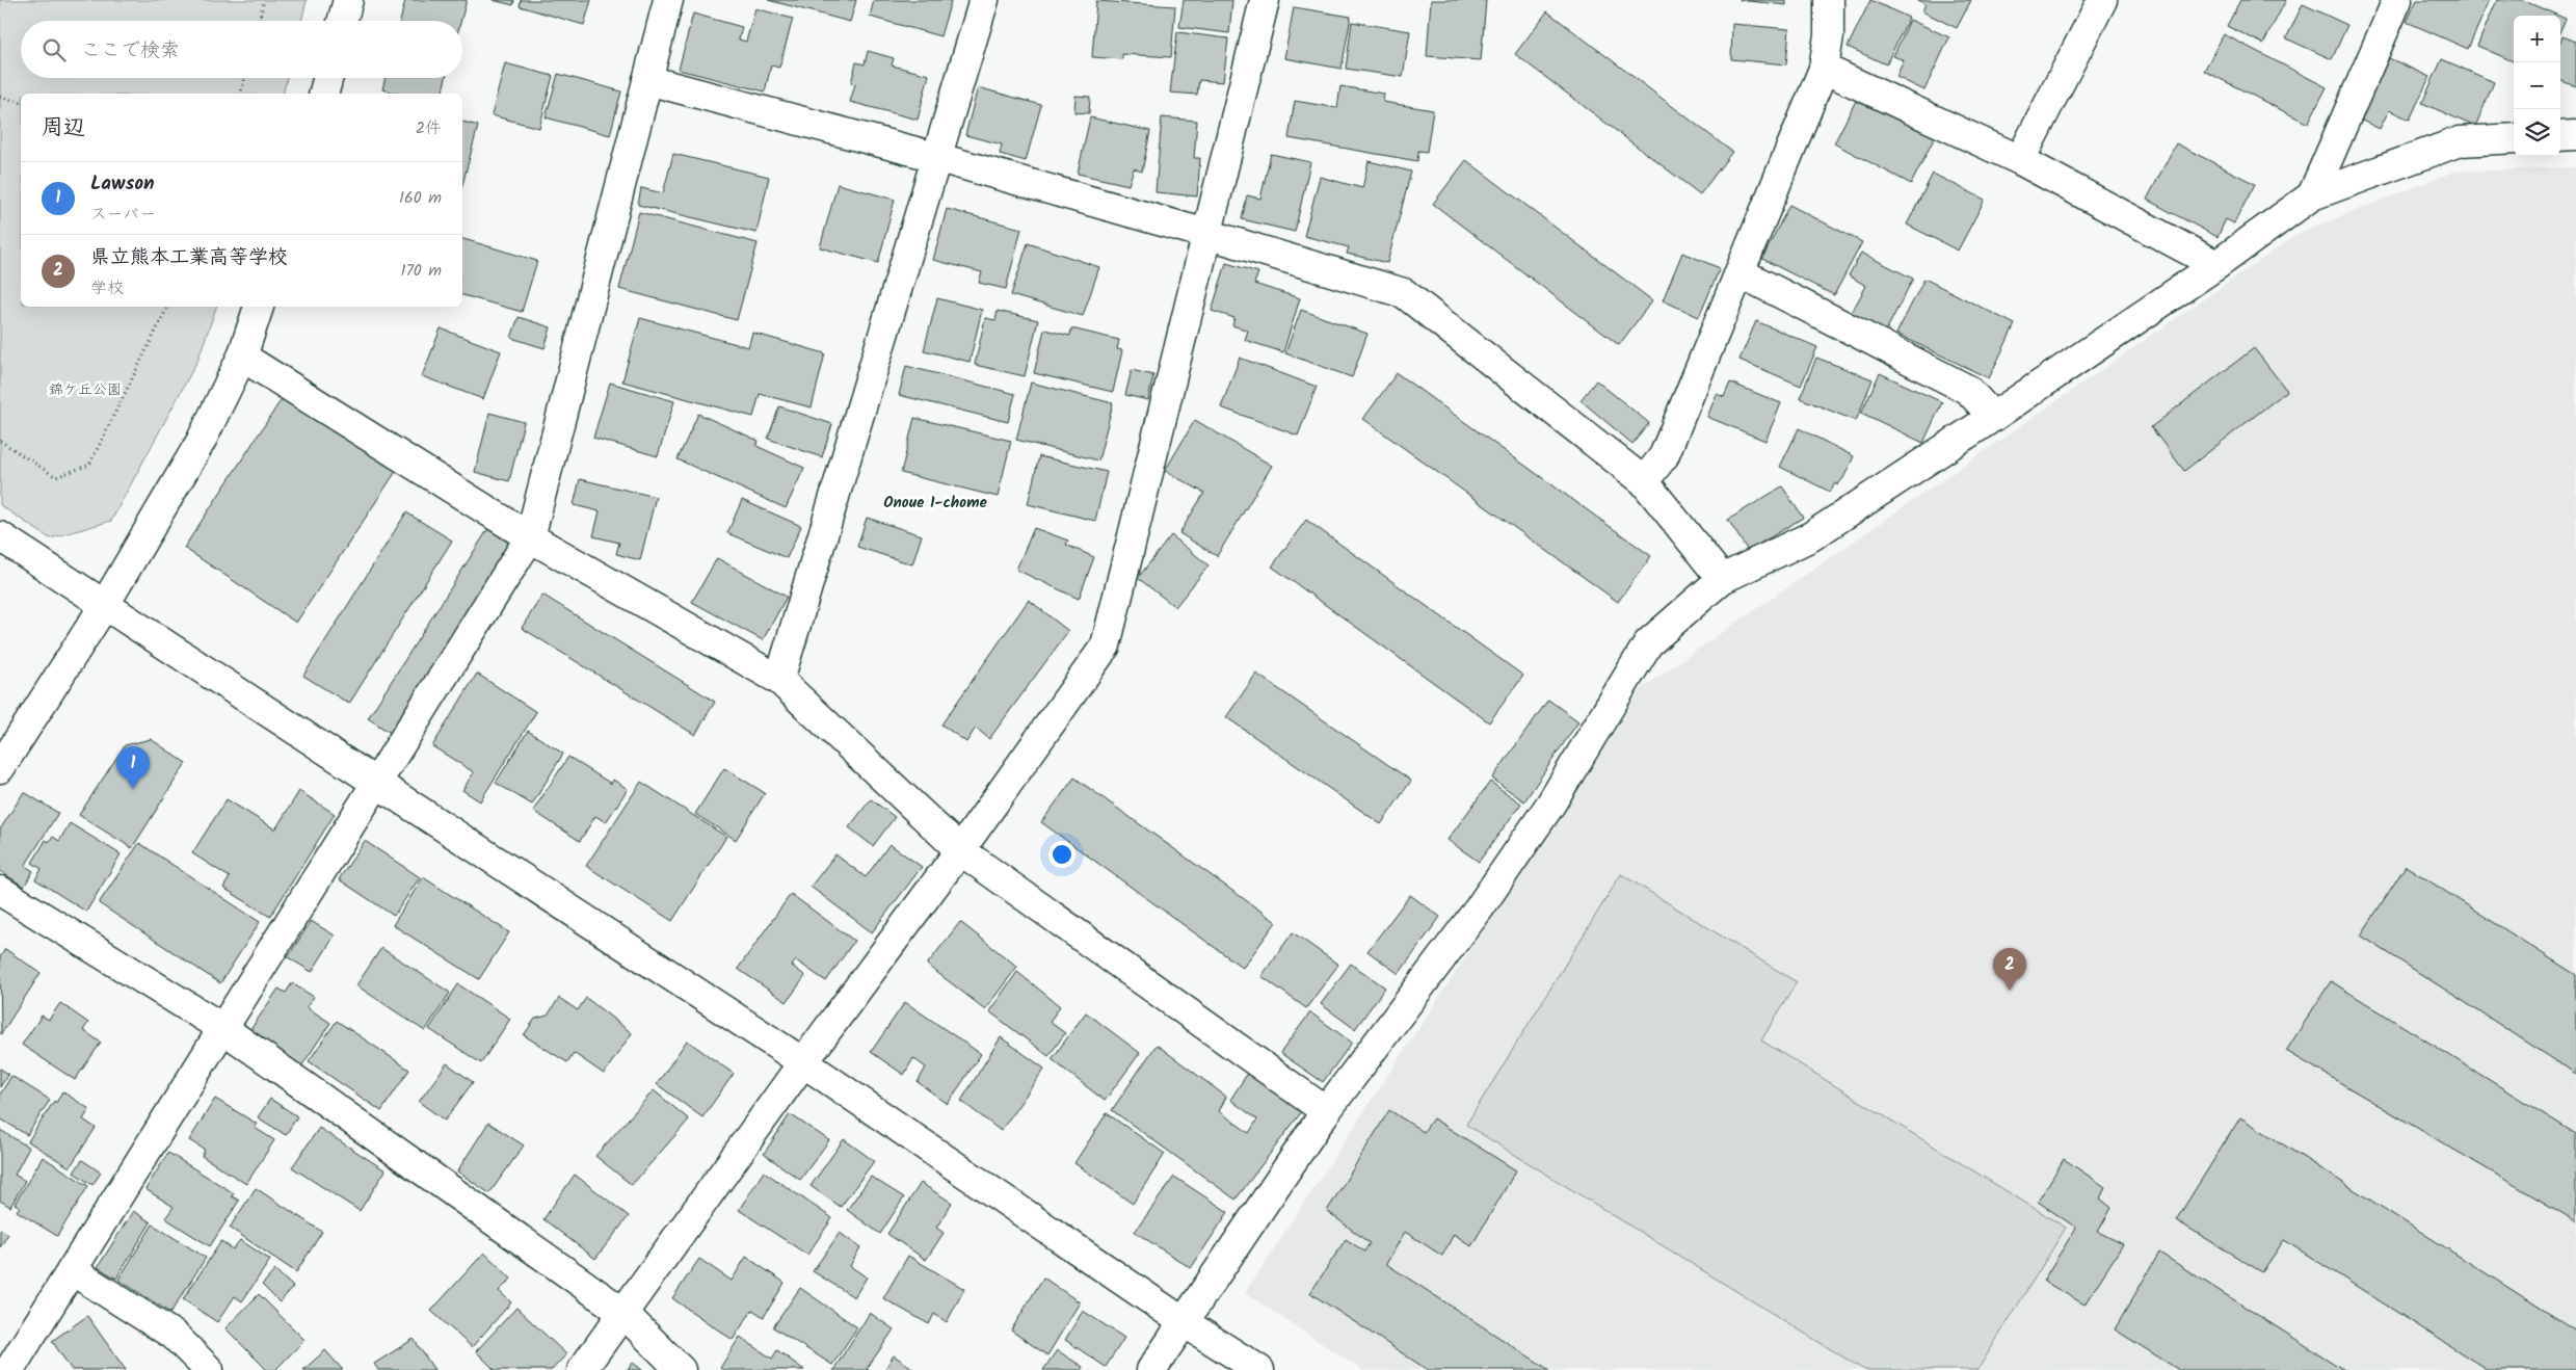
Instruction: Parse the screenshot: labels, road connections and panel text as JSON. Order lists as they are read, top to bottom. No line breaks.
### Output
{"districts":["Onoue 1-chome"],"parks":["錦ケ丘公園"],"page":{"map_buttons":["+","−"],"search":"ここで検索","heading":["周辺","2件"],"list":[{"mark":"1","name":"Lawson","note":"スーパー","value":"160 m"},{"mark":"2","name":"県立熊本工業高等学校","note":"学校","value":"170 m"}],"pins":["1","2"]}}
